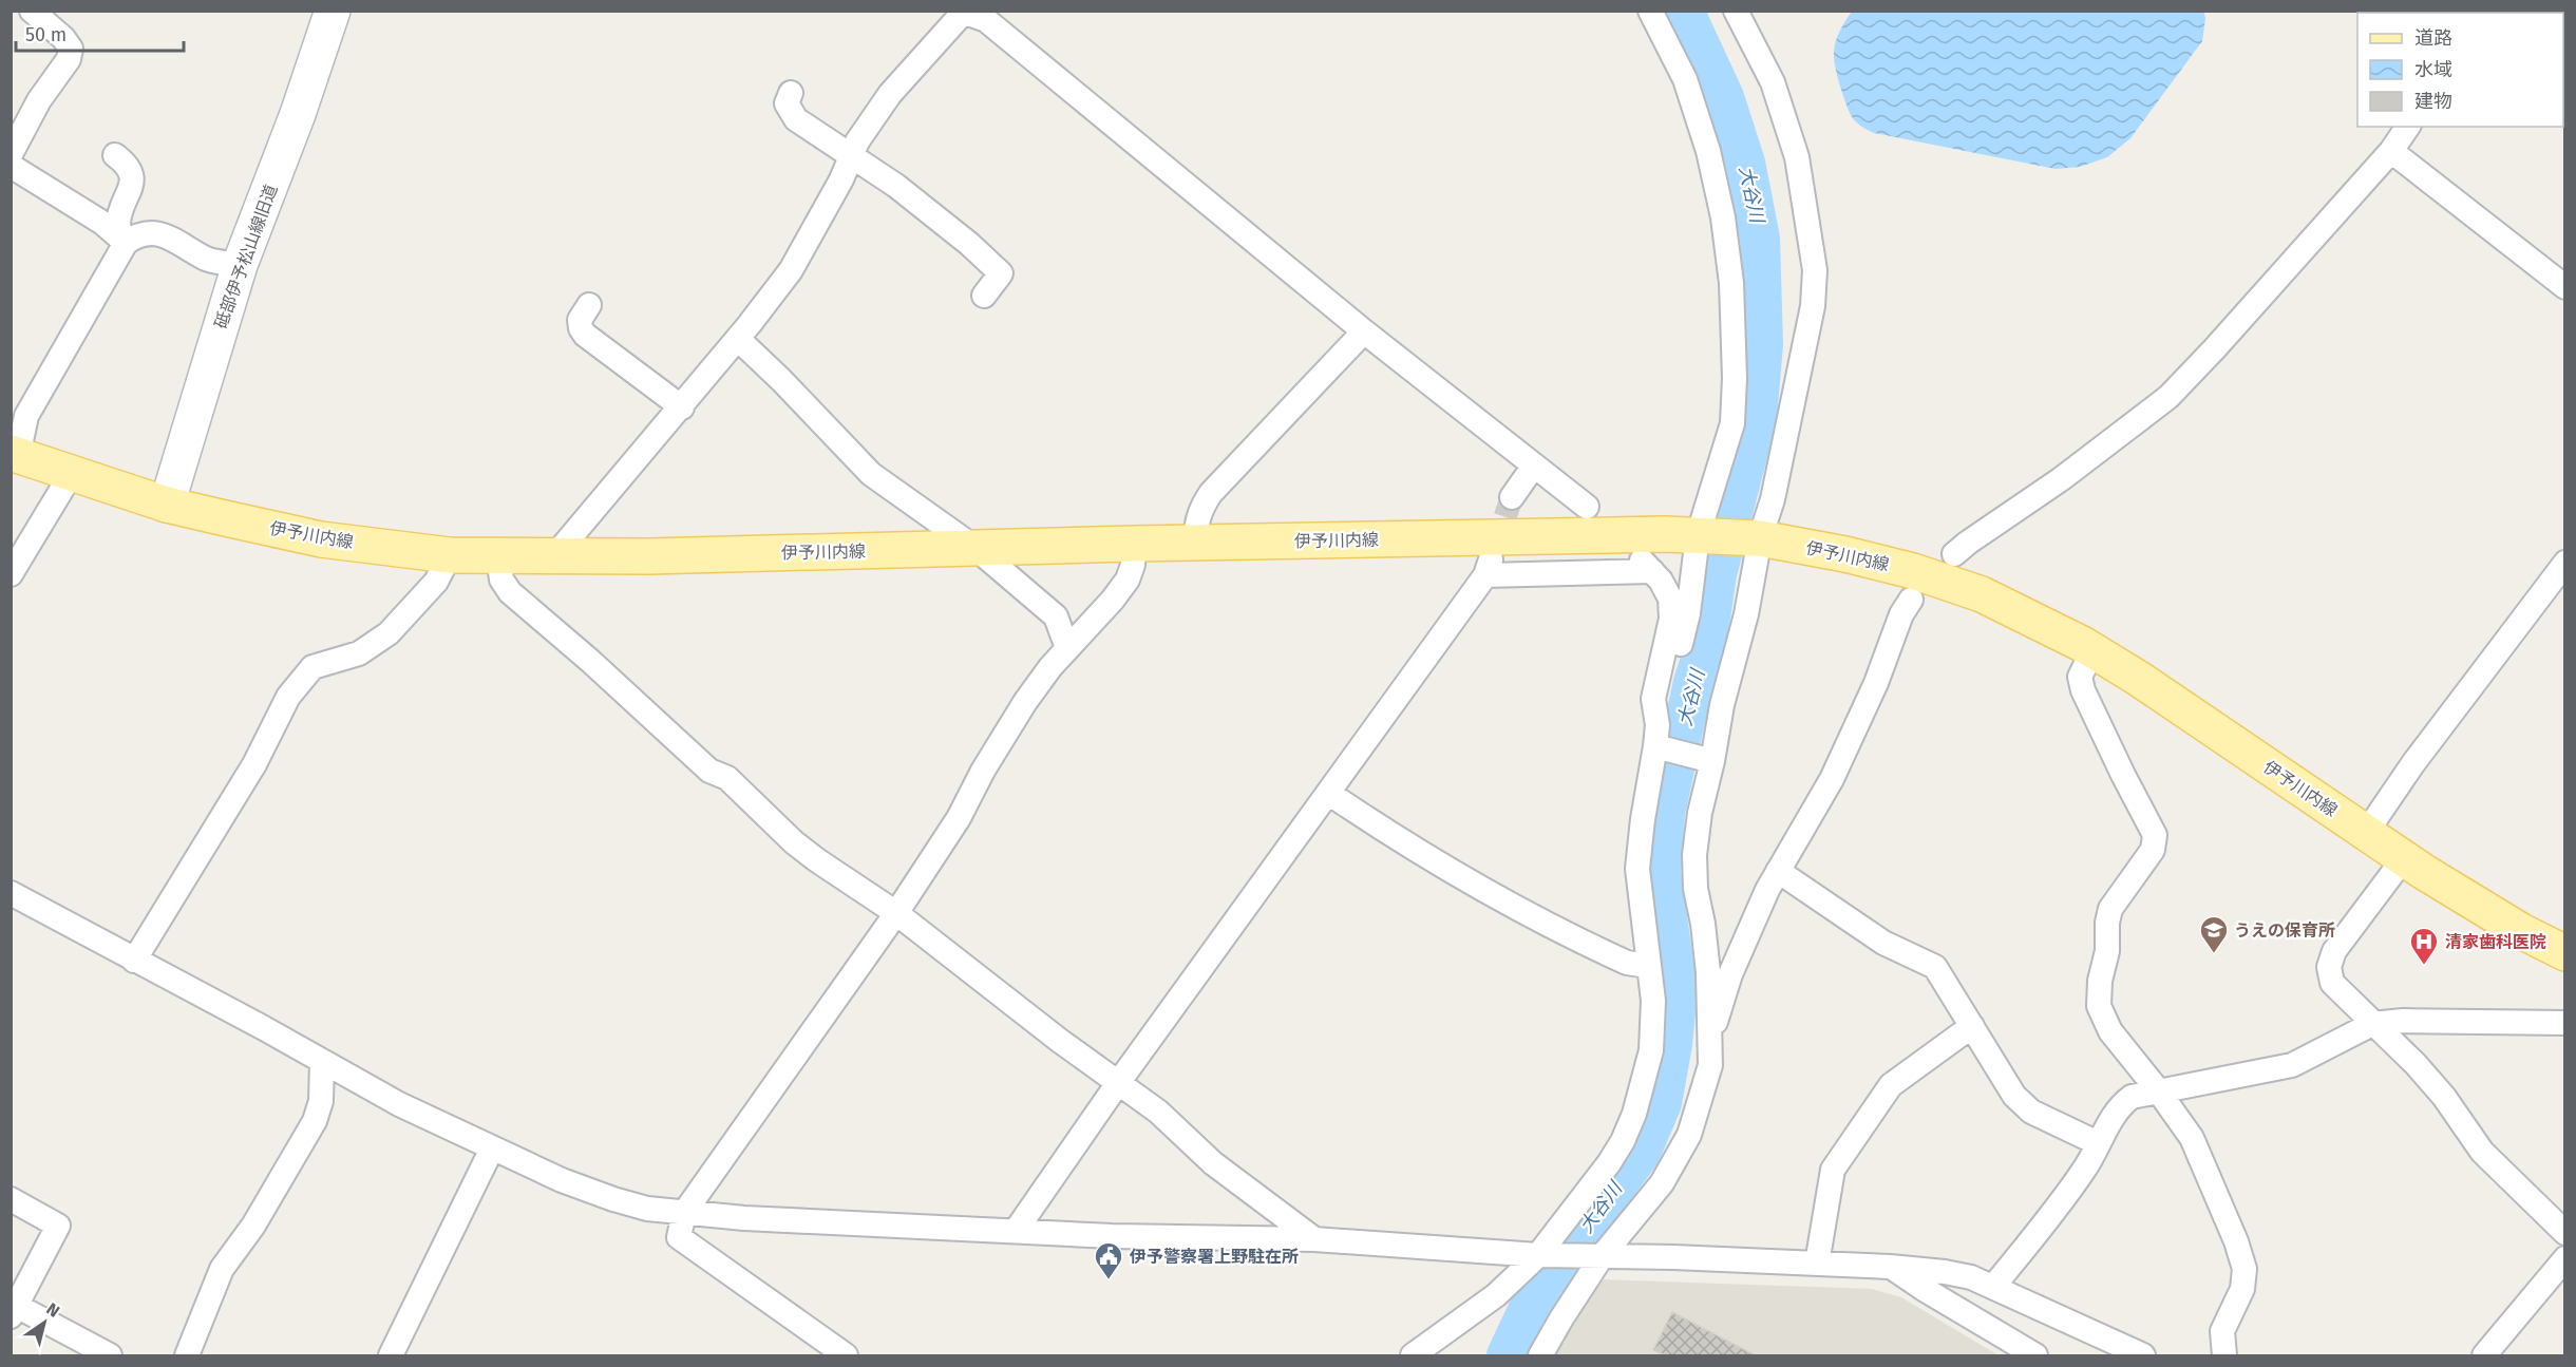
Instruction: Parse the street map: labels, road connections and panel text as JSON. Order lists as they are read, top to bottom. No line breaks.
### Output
{"streets":{"main road":["伊予川内線"],"street":["砥部伊予松山線旧道"]},"crossings":[["砥部伊予松山線旧道","伊予川内線"]],"water":["大谷川"],"places":{"school or university":["うえの保育所"],"hospital":["清家歯科医院"],"public building":["伊予警察署上野駐在所"]},"legend":["道路","水域","建物"],"scale_bar":"50 m","north":"top right"}
